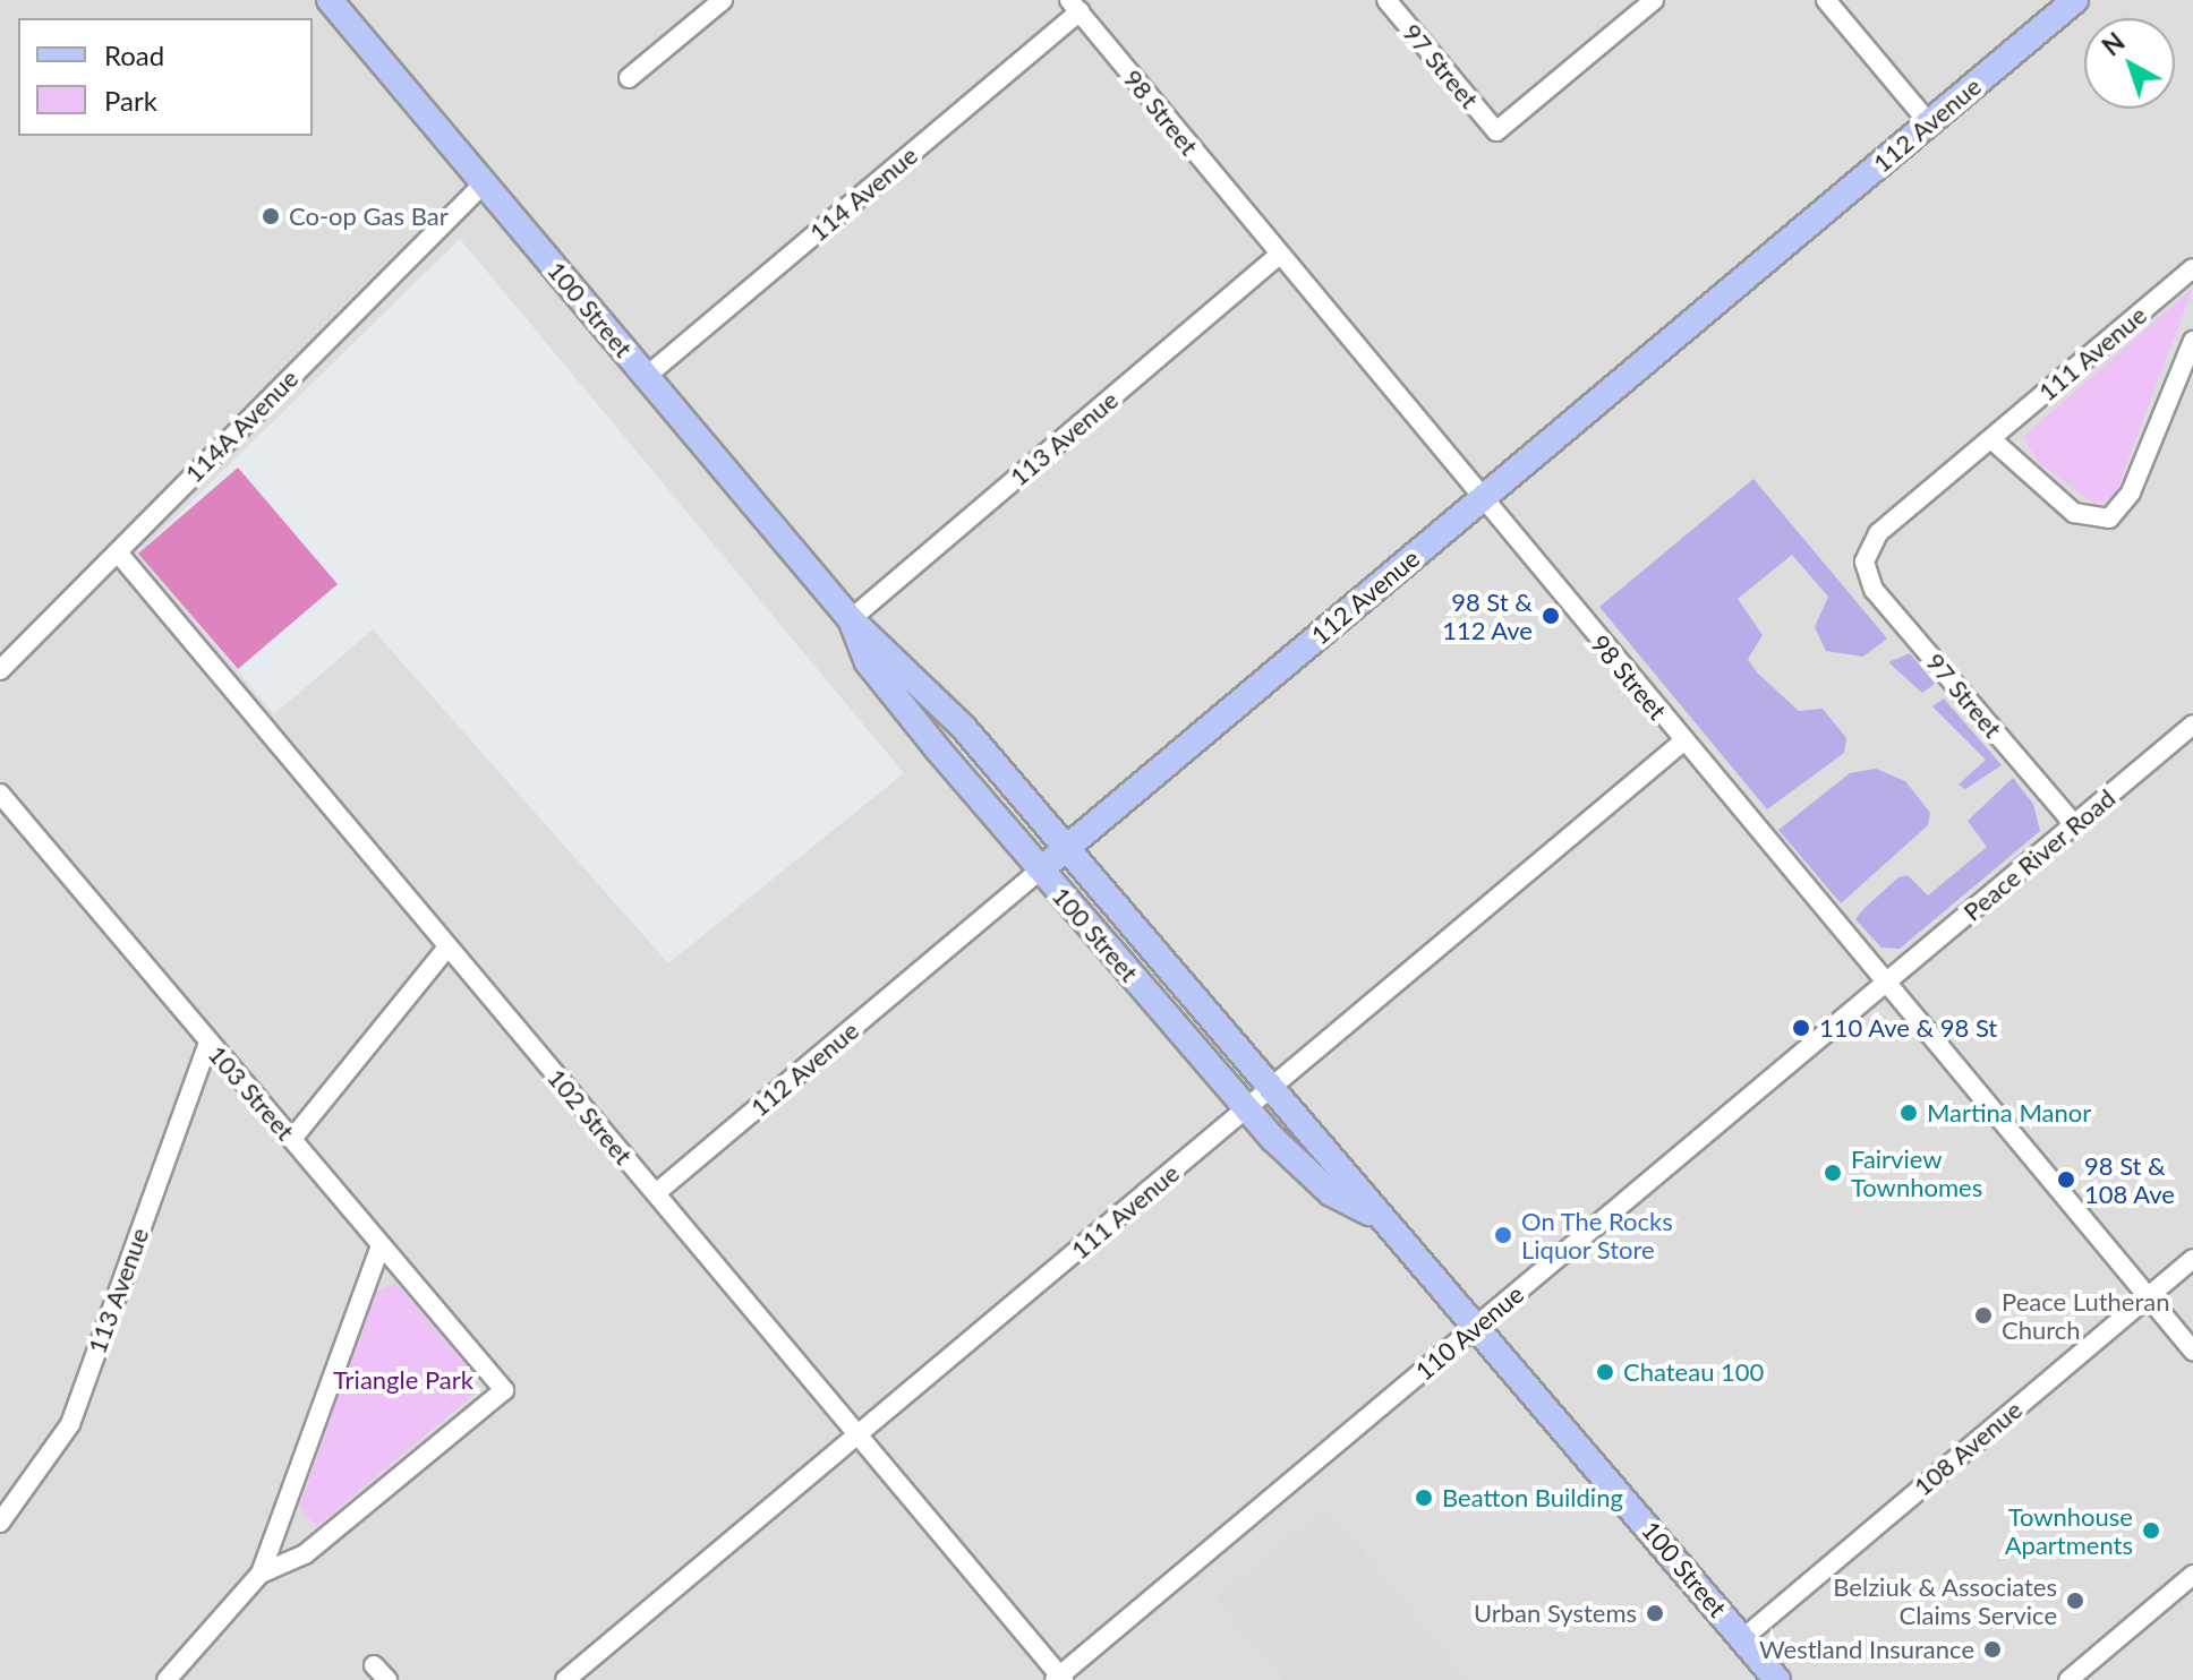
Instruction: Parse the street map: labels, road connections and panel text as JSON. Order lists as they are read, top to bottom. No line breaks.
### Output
{"streets":{"main road":["112 Avenue","100 Street"],"street":["97 Street","98 Street","114 Avenue","111 Avenue","114A Avenue","113 Avenue","Peace River Road","103 Street","102 Street","110 Avenue","108 Avenue"]},"crossings":[["97 Street","111 Avenue"],["97 Street","Peace River Road"],["98 Street","112 Avenue"],["98 Street","114 Avenue"],["98 Street","111 Avenue"],["98 Street","113 Avenue"],["98 Street","Peace River Road"],["98 Street","110 Avenue"],["98 Street","108 Avenue"],["112 Avenue","100 Street"],["112 Avenue","102 Street"],["114 Avenue","100 Street"],["100 Street","111 Avenue"],["100 Street","114A Avenue"],["100 Street","113 Avenue"],["100 Street","110 Avenue"],["100 Street","108 Avenue"],["111 Avenue","102 Street"],["114A Avenue","102 Street"],["113 Avenue","103 Street"],["Peace River Road","110 Avenue"],["102 Street","110 Avenue"]],"parks":["Triangle Park"],"places":["Co-op Gas Bar","98 St & 112 Ave","110 Ave & 98 St","Martina Manor","Fairview Townhomes","98 St & 108 Ave","On The Rocks Liquor Store","Peace Lutheran Church","Chateau 100","Beatton Building","Townhouse Apartments","Belziuk & Associates Claims Service","Urban Systems","Westland Insurance"],"legend":["Road","Park"],"north":"top left"}
